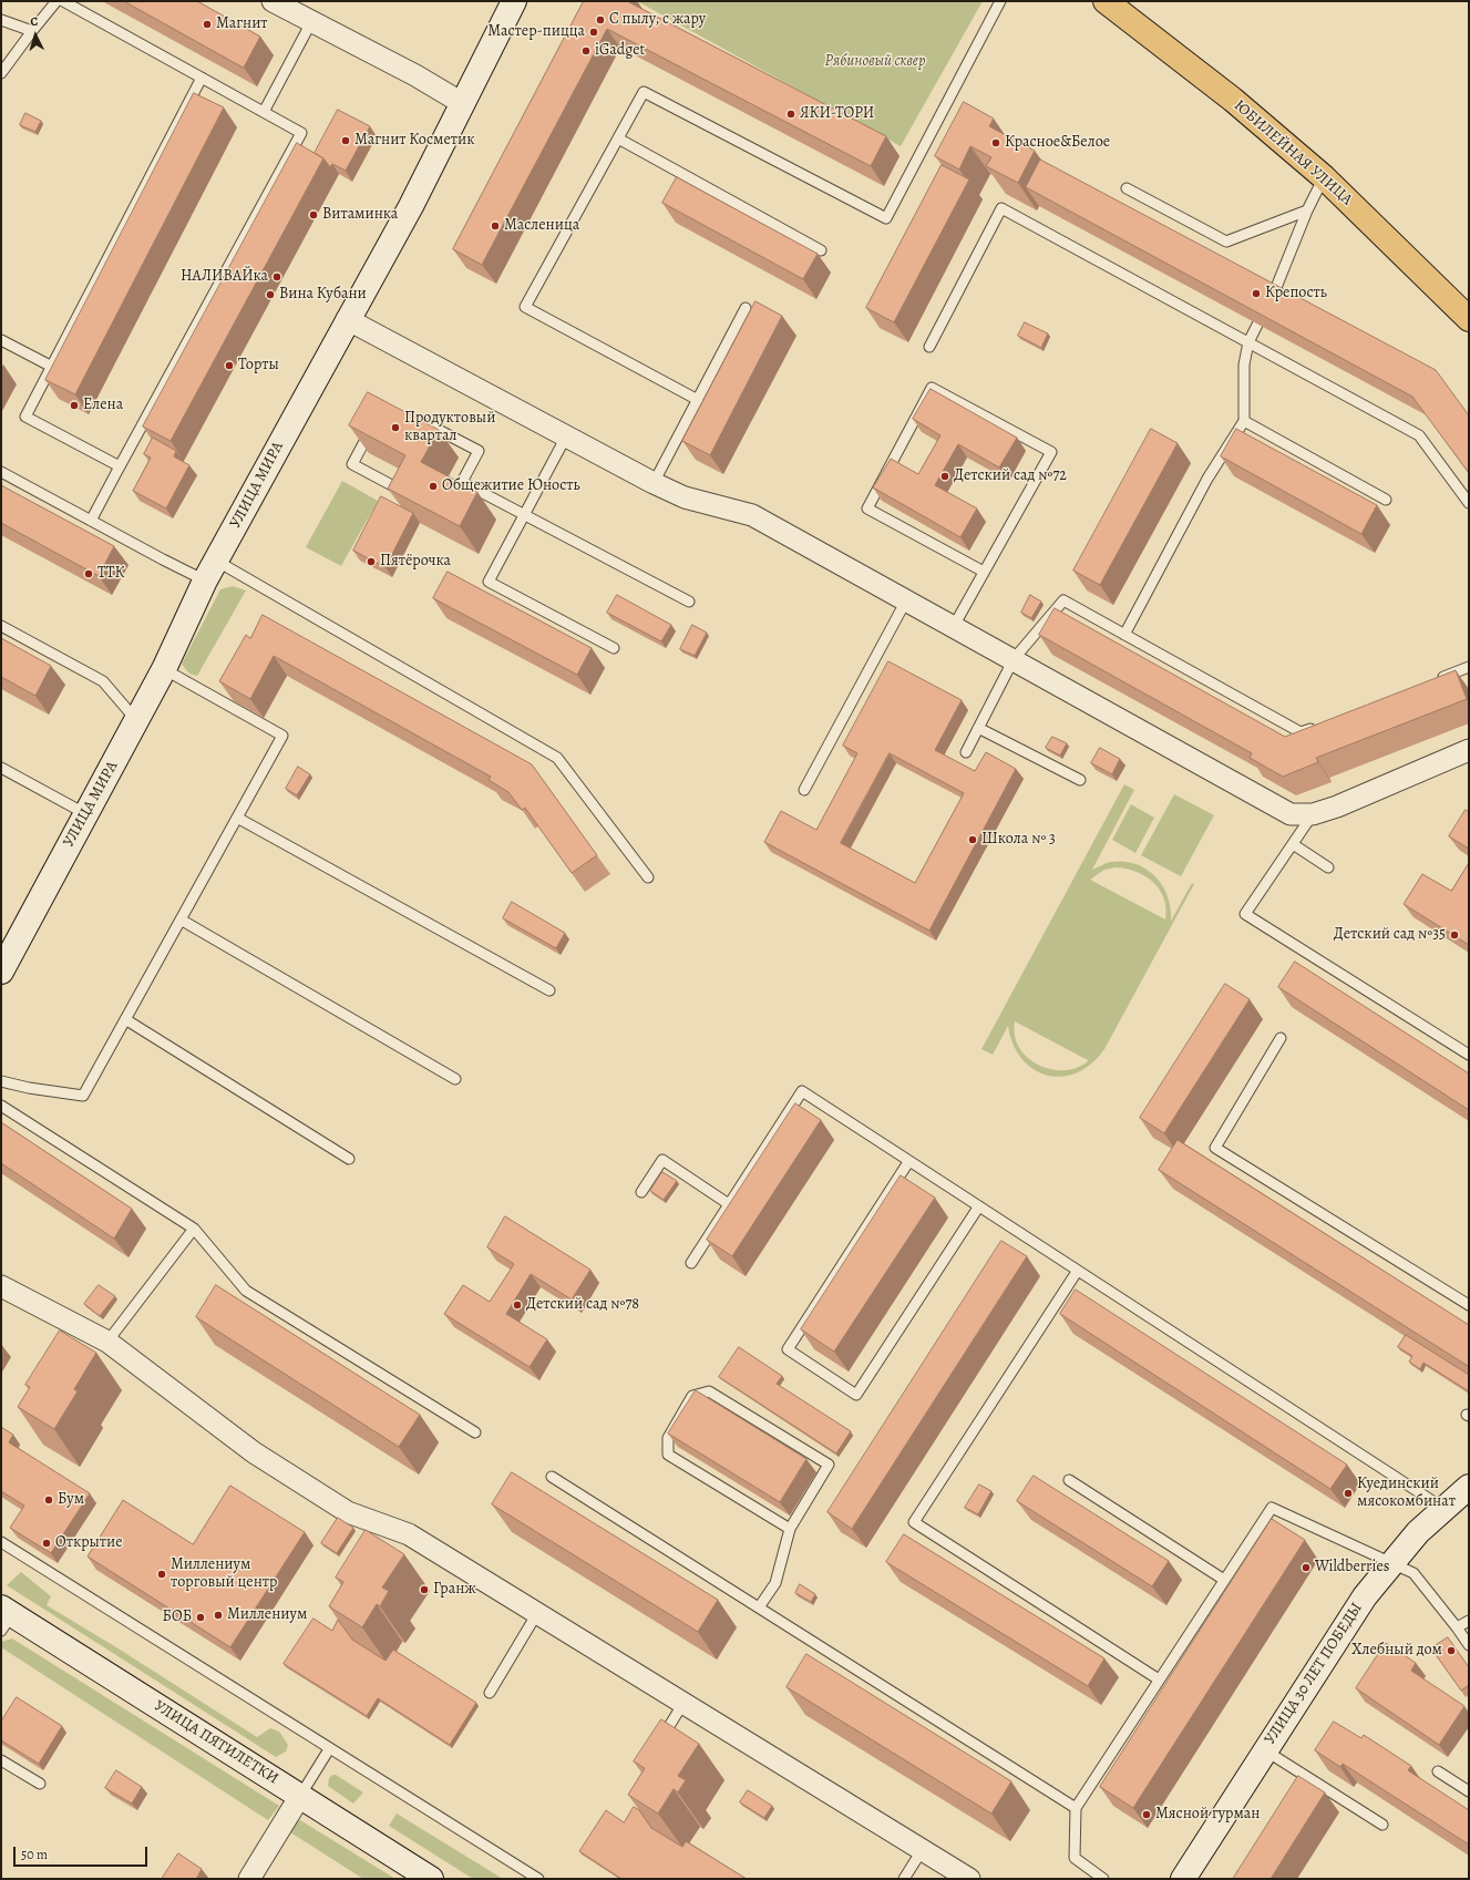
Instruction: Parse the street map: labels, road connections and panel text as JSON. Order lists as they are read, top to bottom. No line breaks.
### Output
{"streets":{"main road":["ЮБИЛЕЙНАЯ УЛИЦА","УЛИЦА МИРА","УЛИЦА 30 ЛЕТ ПОБЕДЫ","УЛИЦА ПЯТИЛЕТКИ"]},"parks":["Рябиновый сквер"],"places":["С пылу, с жару","Магнит","Мастер-пицца","iGadget","ЯКИ-ТОРИ","Магнит Косметик","Красное&Белое","Витаминка","Масленица","НАЛИВАЙка","Крепость","Вина Кубани","Торты","Елена","Продуктовый квартал","Детский сад №72","Общежитие Юность","Пятёрочка","ТТК","Школа № 3","Детский сад №35","Детский сад №78","Куединский мясокомбинат","Бум","Открытие","Wildberries","Миллениум торговый центр","Гранж","Миллениум","БОБ","Хлебный дом","Мясной гурман"],"scale_bar":"50 m","north":"top"}
